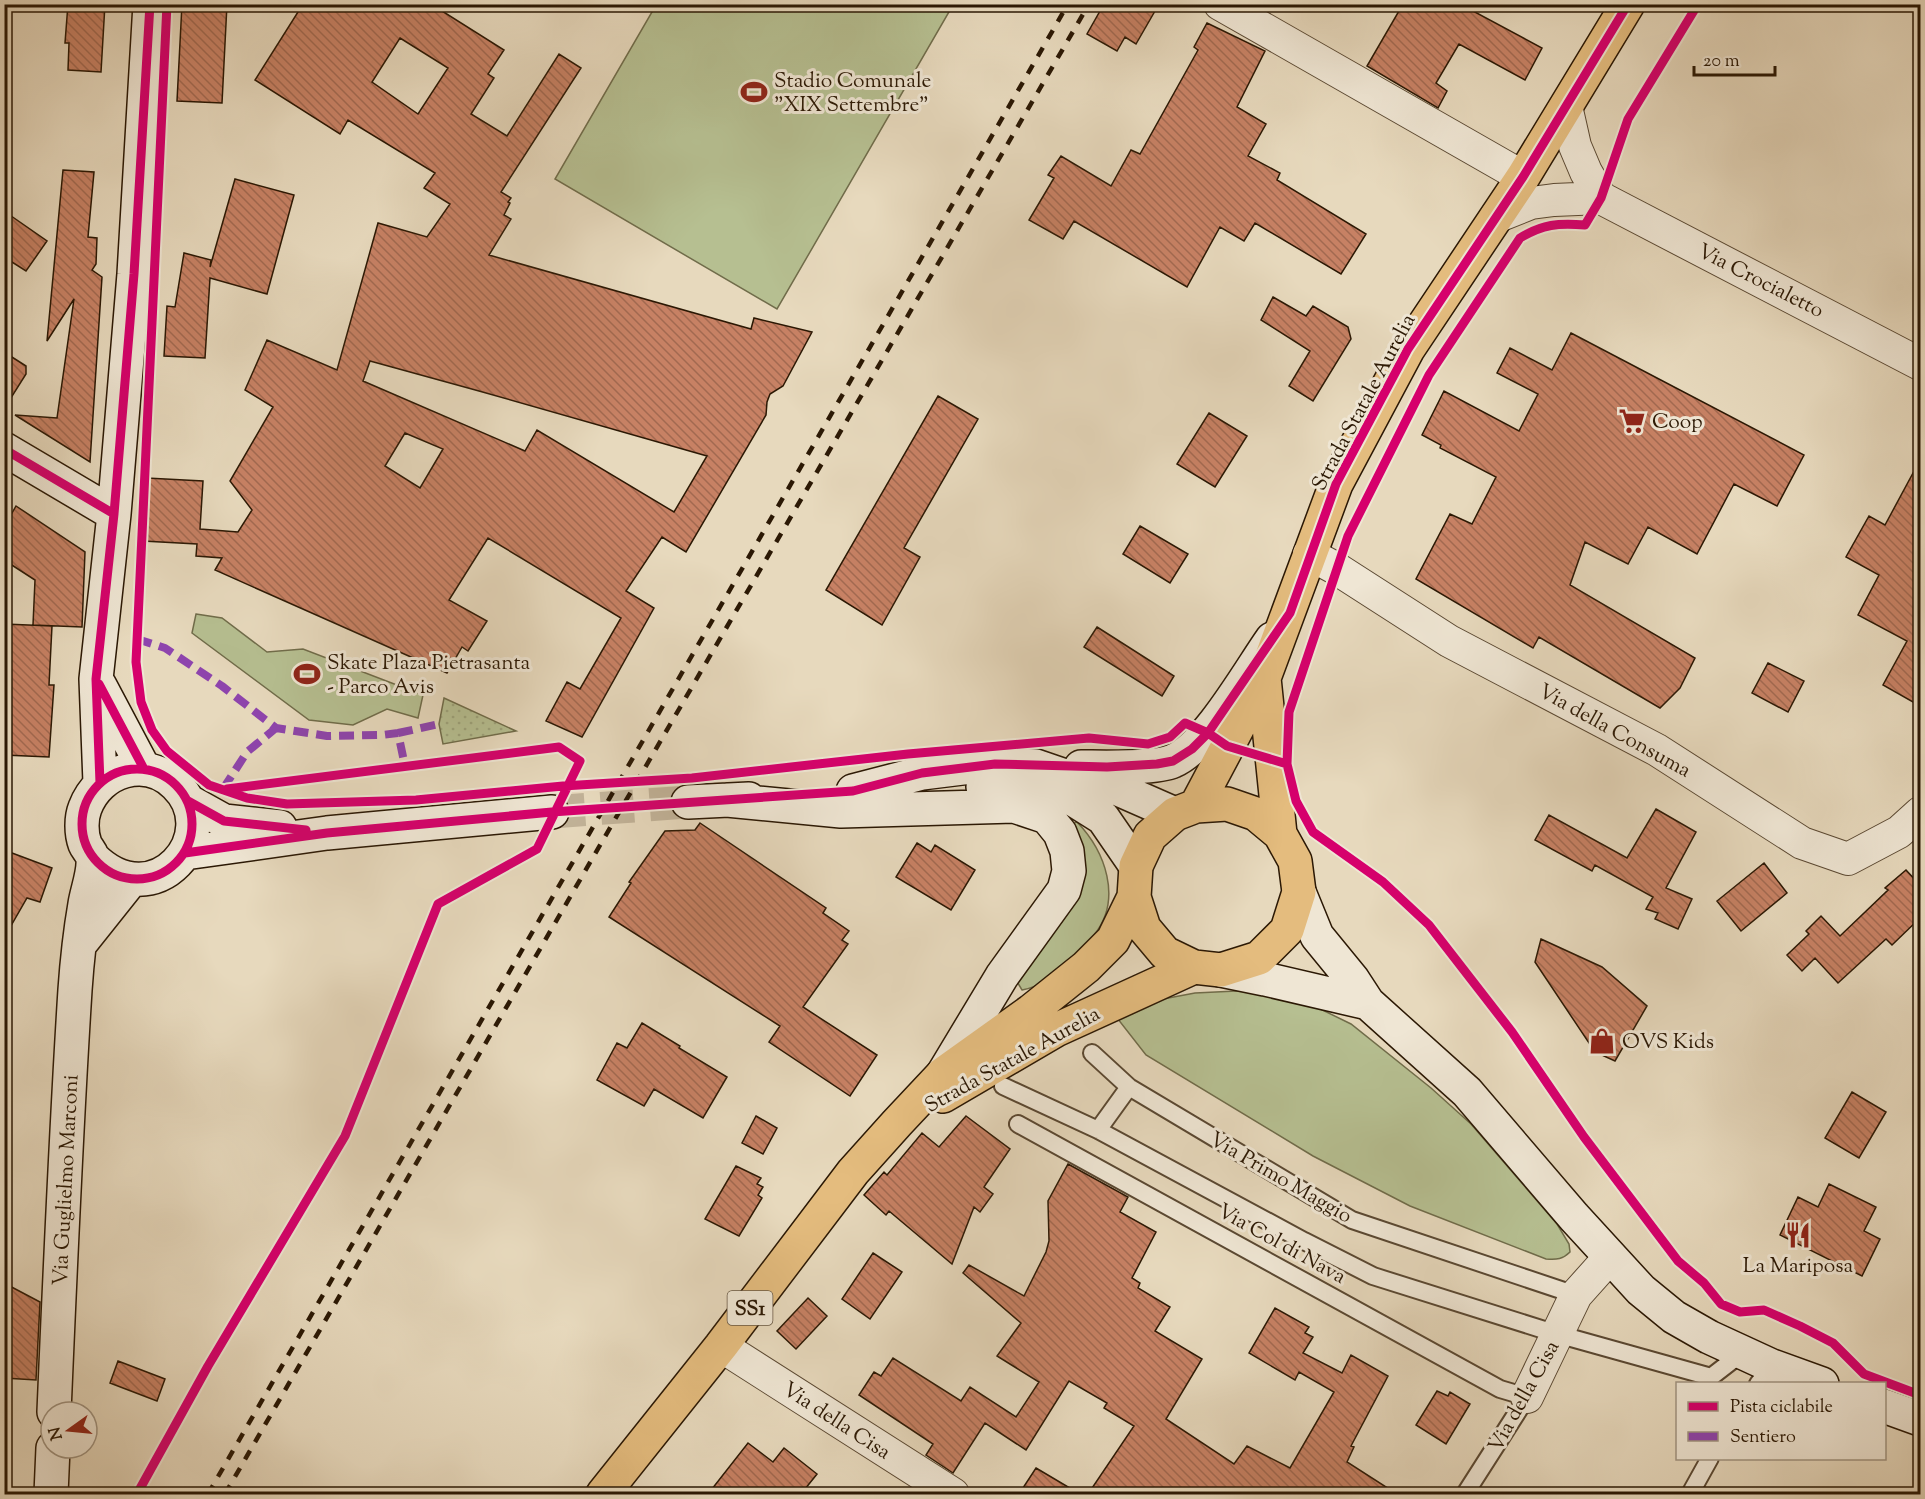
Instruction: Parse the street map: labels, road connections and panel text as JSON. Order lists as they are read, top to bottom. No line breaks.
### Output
{"streets":{"main road":["Strada Statale Aurelia","SS1"],"street":["Via Crocialetto","Via della Consuma","Via Guglielmo Marconi","Via della Cisa"],"lane":["Via Primo Maggio","Via Col di Nava"]},"crossings":[["Via Crocialetto","Strada Statale Aurelia"],["Strada Statale Aurelia","Via della Consuma"],["Strada Statale Aurelia","Via della Cisa"],["Via Primo Maggio","Via della Cisa"],["Via Col di Nava","Via della Cisa"]],"places":{"sports":["Stadio Comunale \"XIX Settembre\"","Skate Plaza Pietrasanta - Parco Avis"],"supermarket":["Coop"],"shop":["OVS Kids"],"restaurant":["La Mariposa"]},"legend":["Pista ciclabile","Sentiero"],"scale_bar":"20 m","north":"left"}
